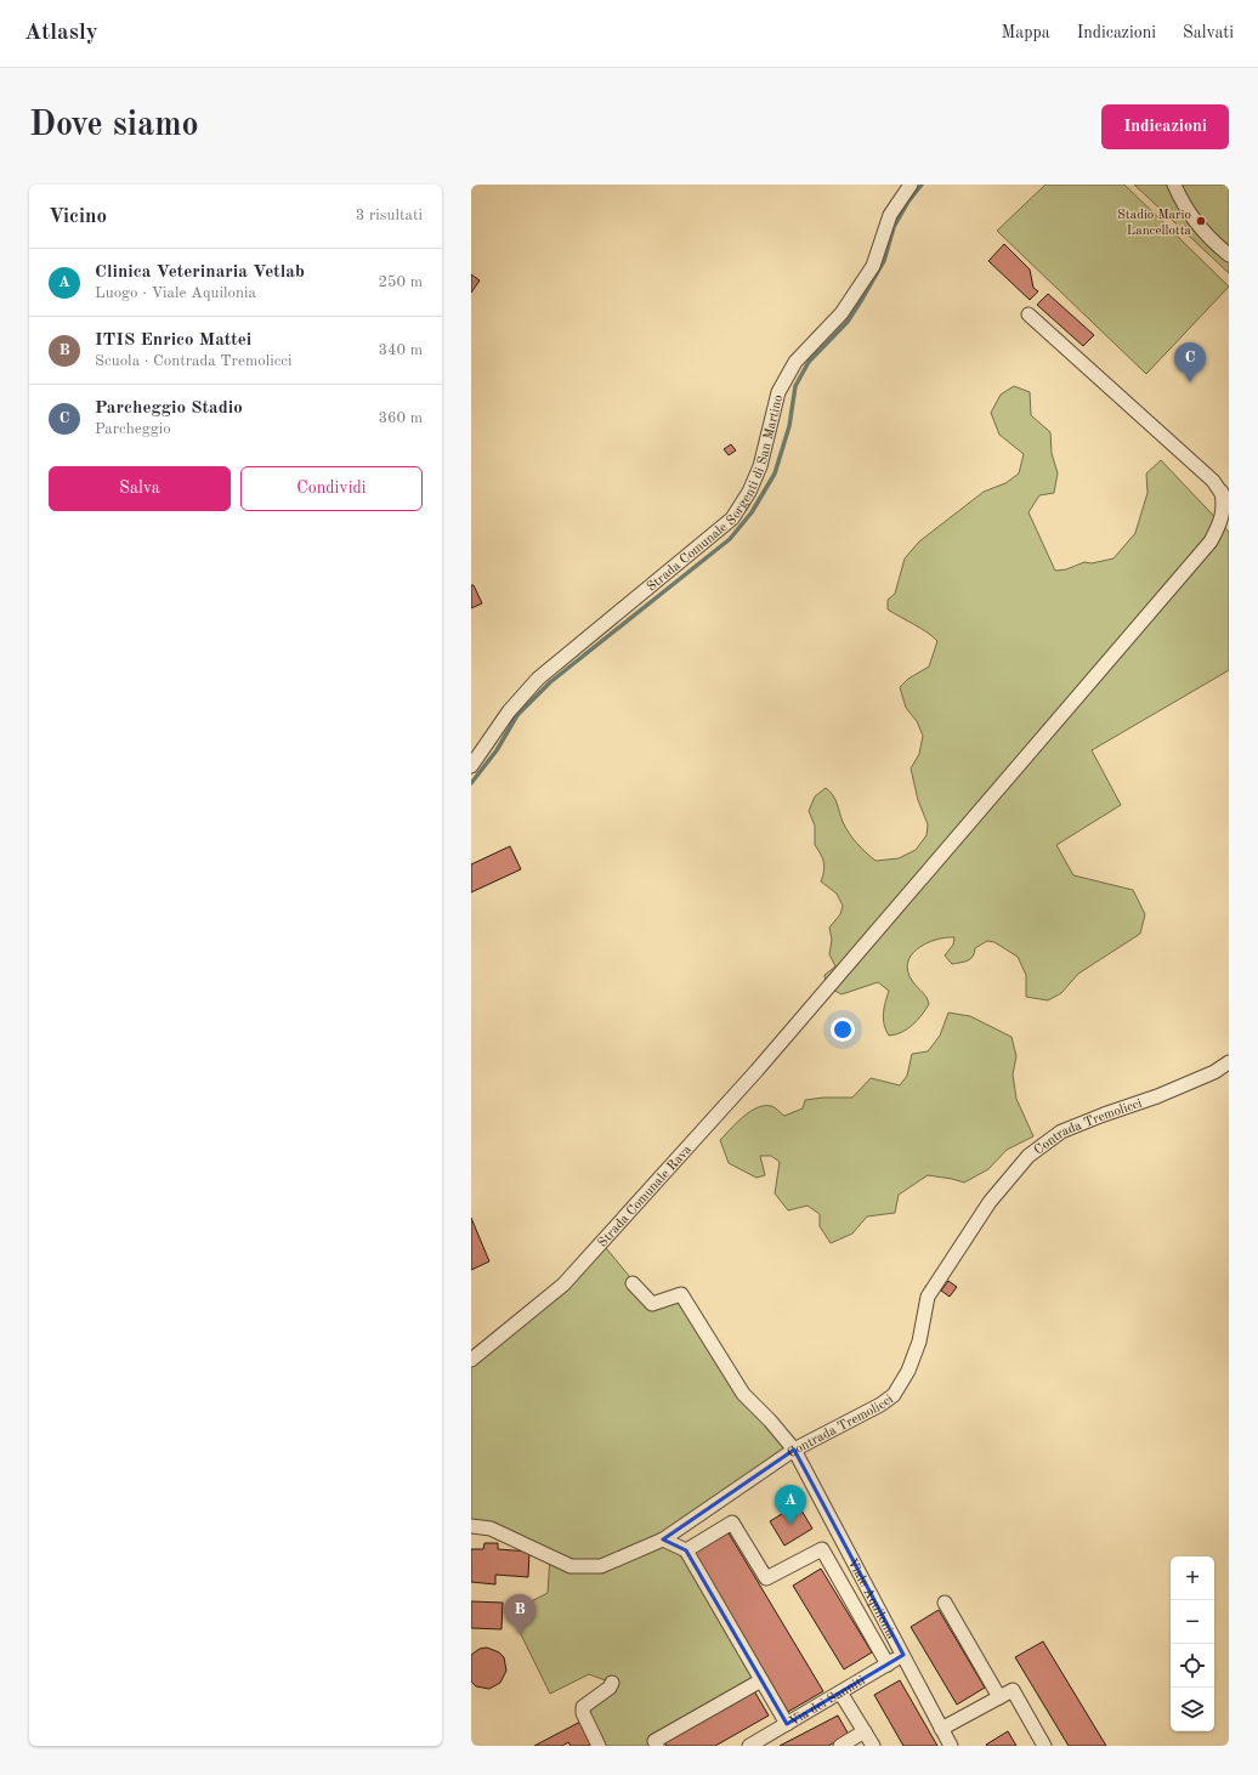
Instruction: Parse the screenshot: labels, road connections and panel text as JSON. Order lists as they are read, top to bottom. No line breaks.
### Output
{"streets":{"street":["Strada Comunale Sorgenti di San Martino","Contrada Tremolicci","Strada Comunale Rava","Viale Aquilonia","Via dei Sanniti"]},"crossings":[["Contrada Tremolicci","Viale Aquilonia"],["Viale Aquilonia","Via dei Sanniti"]],"places":["Stadio Mario Lancellotta"],"page":{"header":"Atlasly","nav":["Mappa","Indicazioni","Salvati"],"buttons":["Indicazioni",["Salva","Condividi"]],"title":"Dove siamo","heading":["Vicino","3 risultati"],"list":[{"mark":"A","name":"Clinica Veterinaria Vetlab","note":"Luogo · Viale Aquilonia","value":"250 m"},{"mark":"B","name":"ITIS Enrico Mattei","note":"Scuola · Contrada Tremolicci","value":"340 m"},{"mark":"C","name":"Parcheggio Stadio","note":"Parcheggio","value":"360 m"}],"pins":["C","A","B"],"map_buttons":["+","−"]}}
